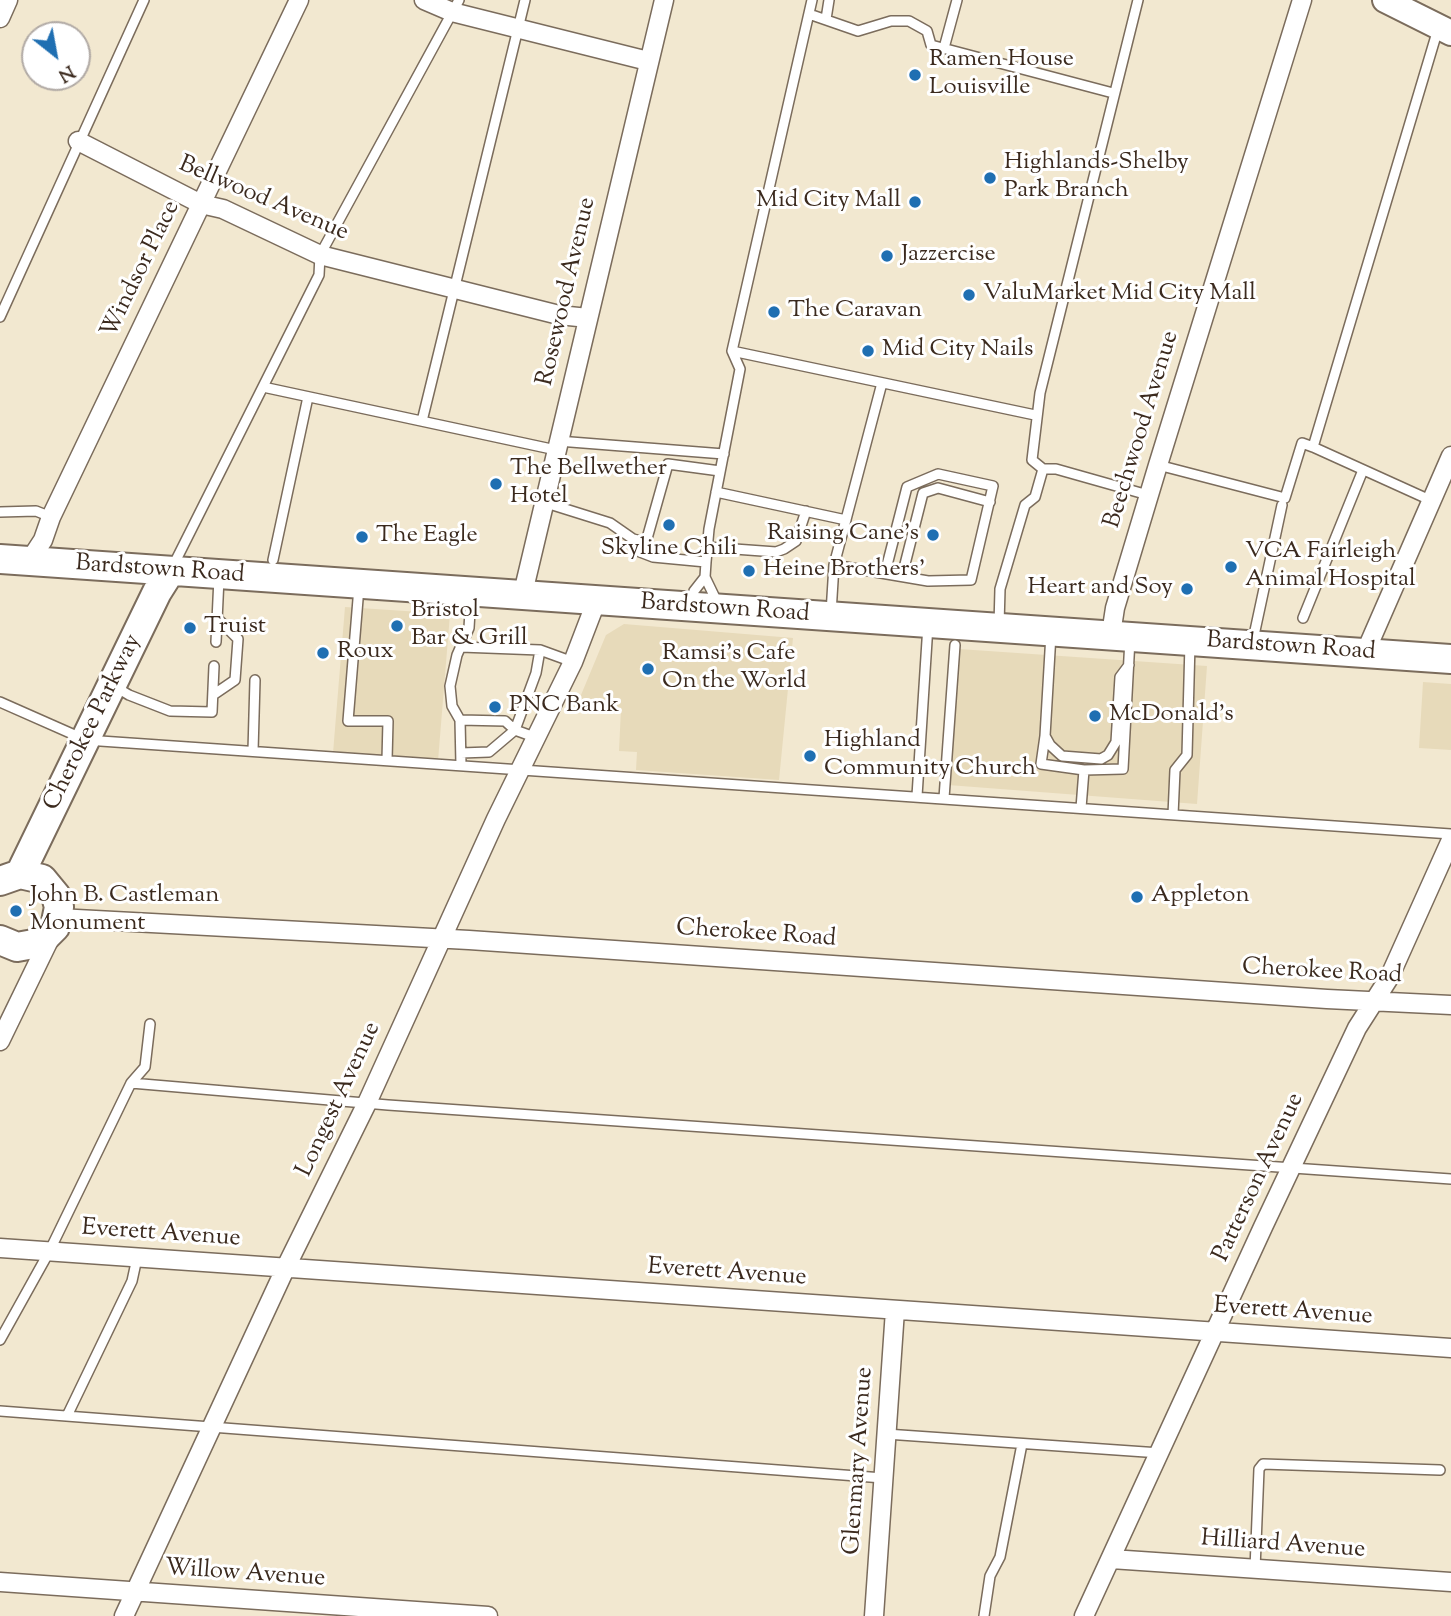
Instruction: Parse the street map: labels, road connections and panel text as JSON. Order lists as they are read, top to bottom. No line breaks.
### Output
{"streets":{"main road":["Bardstown Road","Cherokee Parkway"],"street":["Bellwood Avenue","Windsor Place","Rosewood Avenue","Beechwood Avenue","Cherokee Road","Longest Avenue","Patterson Avenue","Everett Avenue","Glenmary Avenue","Hilliard Avenue","Willow Avenue"]},"crossings":[["Bellwood Avenue","Windsor Place"],["Bellwood Avenue","Rosewood Avenue"],["Windsor Place","Bardstown Road"],["Rosewood Avenue","Bardstown Road"],["Beechwood Avenue","Bardstown Road"],["Bardstown Road","Cherokee Parkway"],["Bardstown Road","Longest Avenue"],["Cherokee Parkway","Cherokee Road"],["Cherokee Road","Longest Avenue"],["Cherokee Road","Patterson Avenue"],["Longest Avenue","Everett Avenue"],["Longest Avenue","Willow Avenue"],["Patterson Avenue","Everett Avenue"],["Patterson Avenue","Hilliard Avenue"],["Everett Avenue","Glenmary Avenue"]],"places":["Ramen House Louisville","Highlands-Shelby Park Branch","Mid City Mall","Jazzercise","ValuMarket Mid City Mall","The Caravan","Mid City Nails","The Bellwether Hotel","Skyline Chili","Raising Cane's","The Eagle","VCA Fairleigh Animal Hospital","Heine Brothers’","Heart and Soy","Bristol Bar & Grill","Truist","Roux","Ramsi's Cafe On the World","PNC Bank","McDonald's","Highland Community Church","Appleton","John B. Castleman Monument"],"north":"bottom right"}
